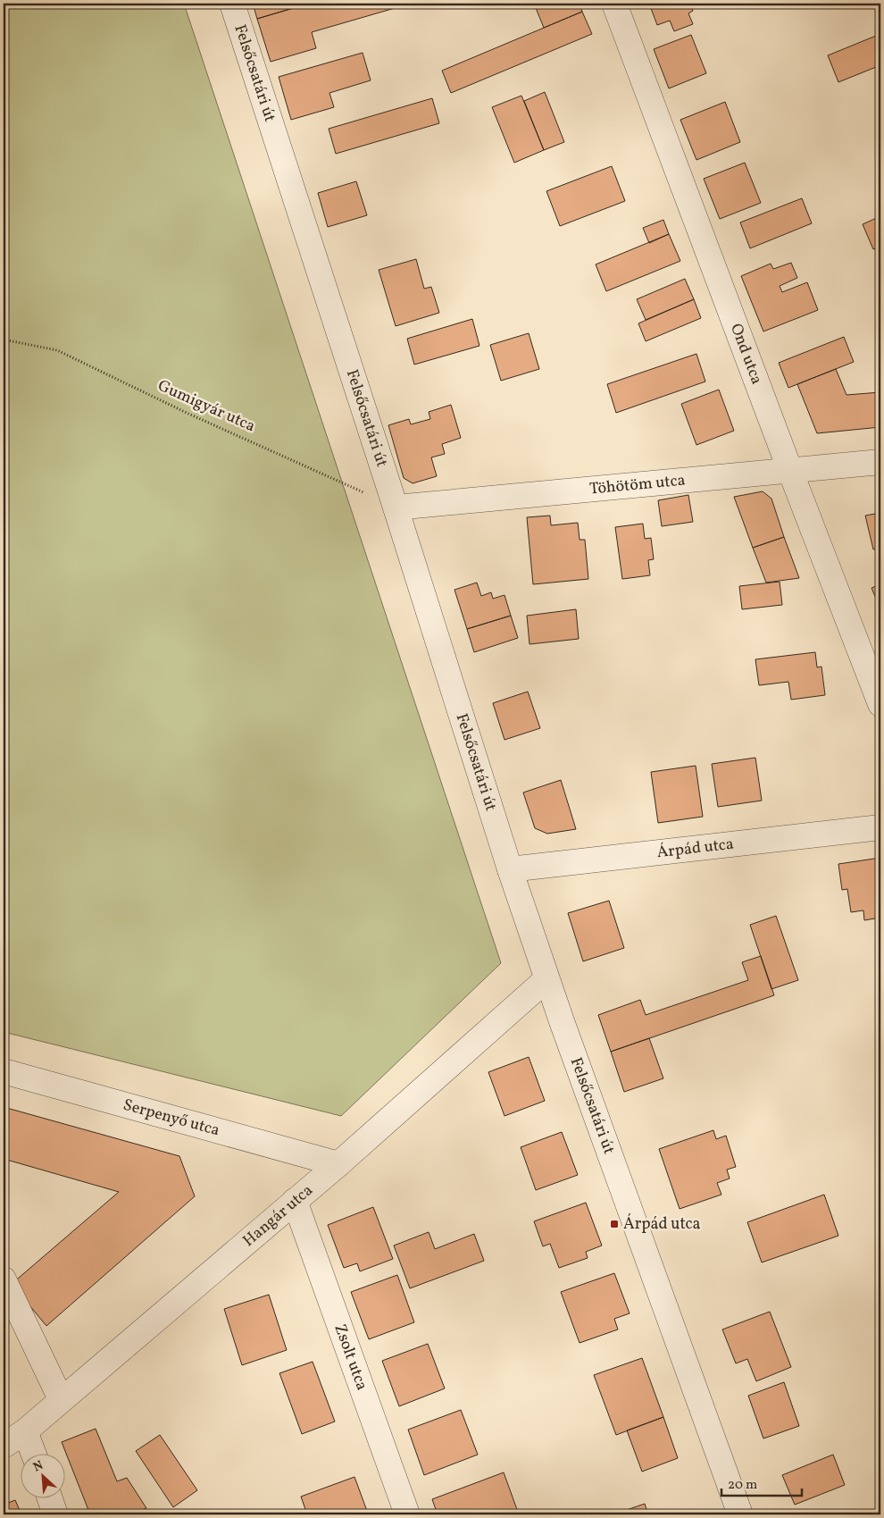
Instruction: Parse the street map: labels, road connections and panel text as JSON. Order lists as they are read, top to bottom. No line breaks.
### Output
{"streets":{"street":["Felsőcsatári út","Ond utca","Töhötöm utca","Árpád utca","Serpenyő utca","Hangár utca","Zsolt utca"],"path":["Gumigyár utca"]},"crossings":[["Felsőcsatári út","Gumigyár utca"],["Felsőcsatári út","Töhötöm utca"],["Felsőcsatári út","Árpád utca"],["Felsőcsatári út","Hangár utca"],["Ond utca","Töhötöm utca"],["Gumigyár utca","Töhötöm utca"],["Serpenyő utca","Hangár utca"],["Hangár utca","Zsolt utca"]],"places":{"transit":["Árpád utca"]},"scale_bar":"20 m","north":"top left"}
